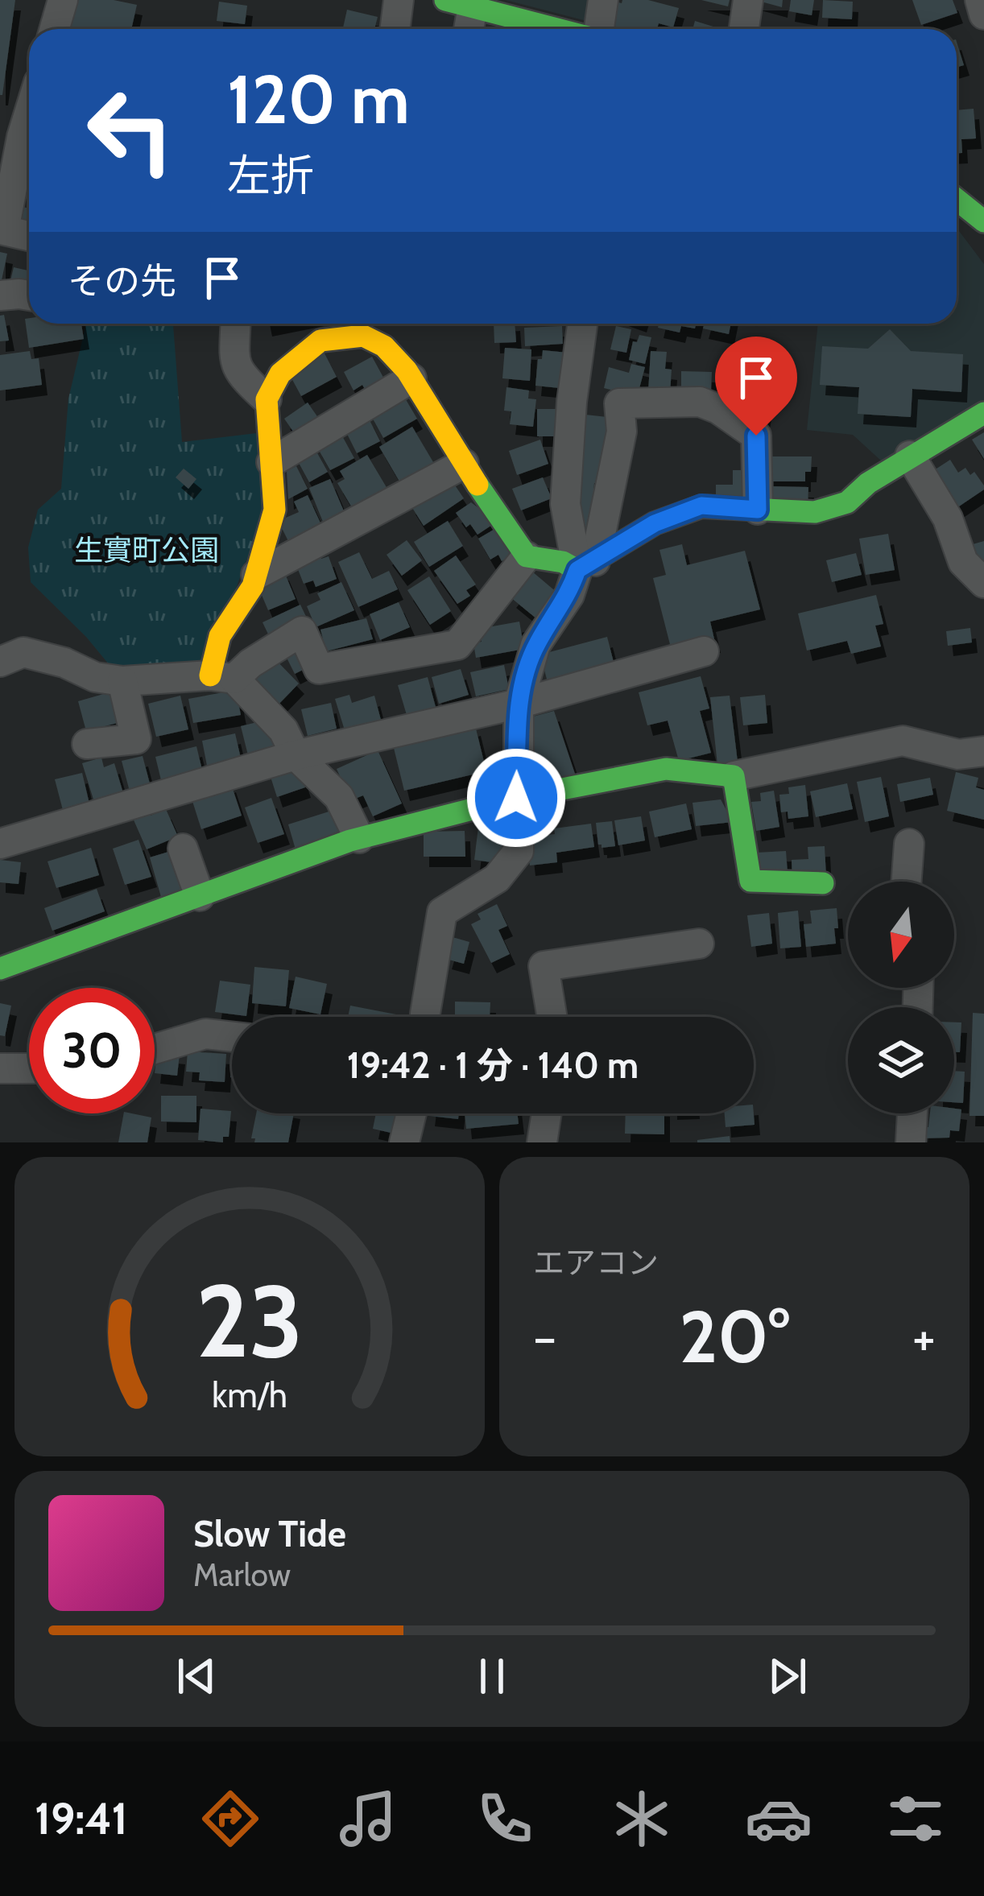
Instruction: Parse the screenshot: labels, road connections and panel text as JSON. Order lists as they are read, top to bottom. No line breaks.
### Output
{"parks":["生實町公園"],"north":"bottom","page":{"turn":["120 m","左折"],"then":"その先","limit":"30","trip":"19:42 · 1 分 · 140 m","tile":"エアコン","heat":["−","20°","+"],"song":["Slow Tide","Marlow"],"tabs":"19:41","gauge":["23","km/h"]}}
